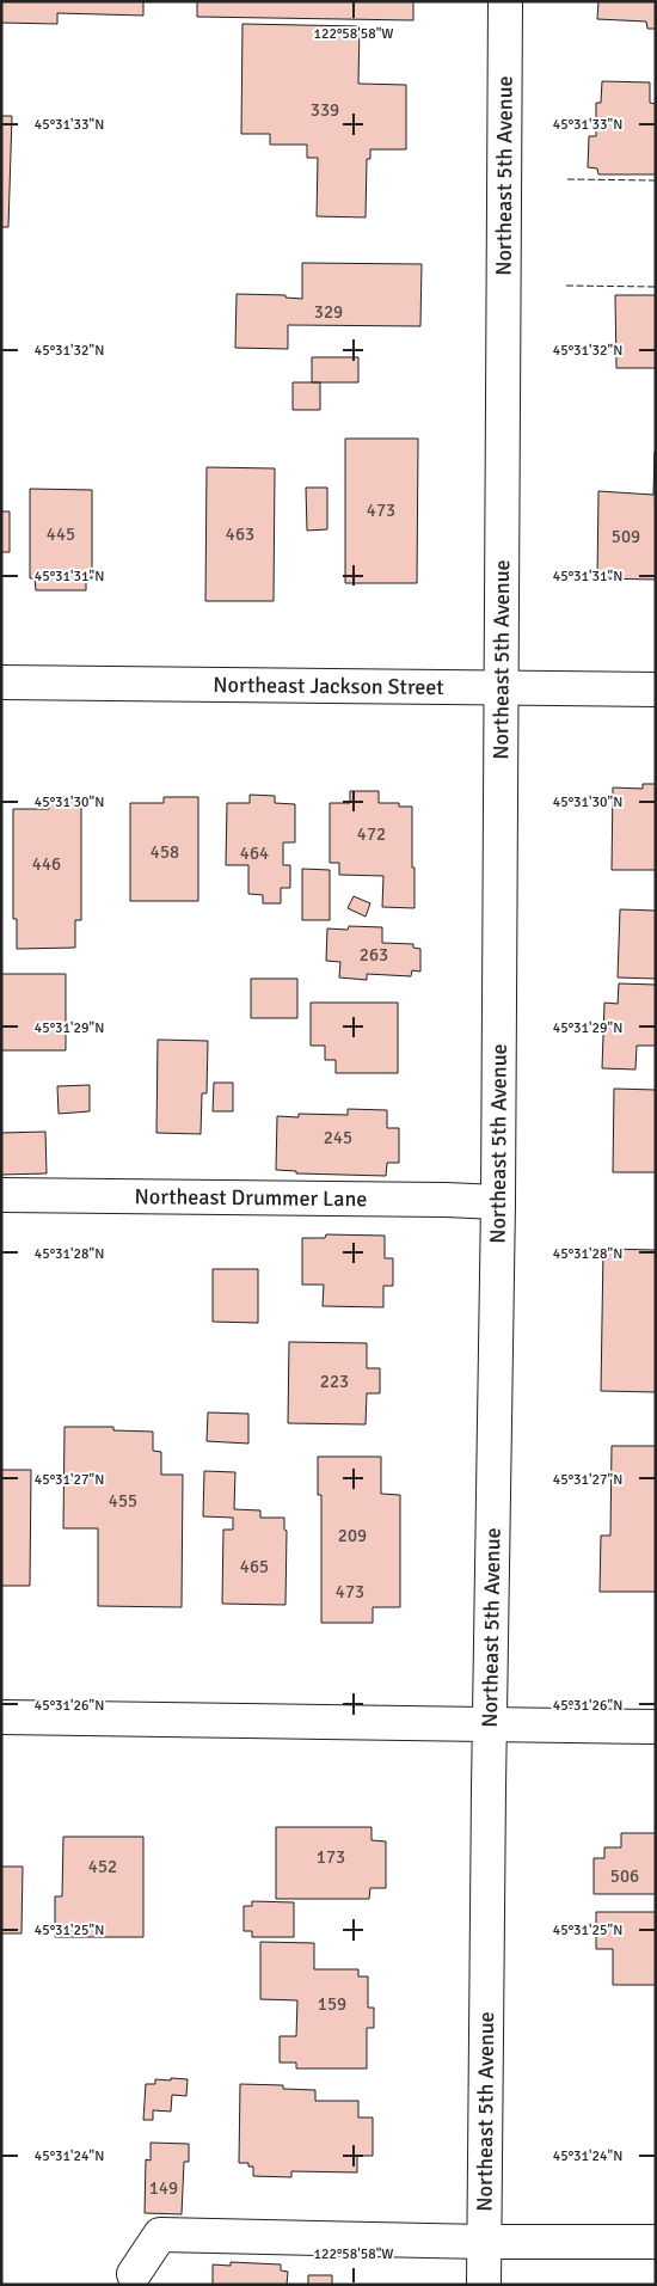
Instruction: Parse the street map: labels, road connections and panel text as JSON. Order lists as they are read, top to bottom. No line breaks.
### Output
{"streets":{"street":["Northeast 5th Avenue","Northeast Jackson Street","Northeast Drummer Lane"]},"crossings":[["Northeast 5th Avenue","Northeast Jackson Street"],["Northeast 5th Avenue","Northeast Drummer Lane"]],"house_numbers":["339","329","473","445","463","509","472","458","464","446","263","245","223","455","209","465","473","173","452","506","159","149"],"coordinates":["122°58'58\"W","45°31'33\"N","45°31'32\"N","45°31'31\"N","45°31'30\"N","45°31'29\"N","45°31'28\"N","45°31'27\"N","45°31'26\"N","45°31'25\"N","45°31'24\"N"]}
